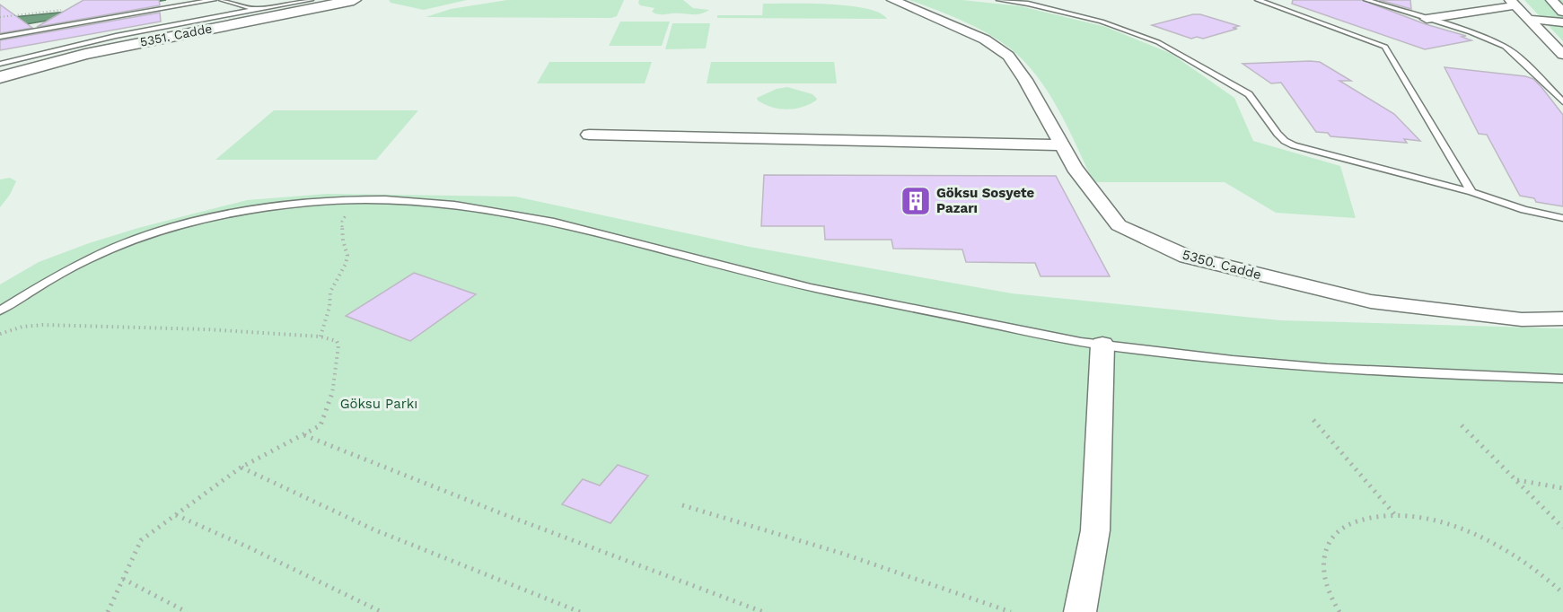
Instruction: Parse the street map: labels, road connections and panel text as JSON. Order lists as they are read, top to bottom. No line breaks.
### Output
{"streets":{"street":["5351. Cadde","5350. Cadde"]},"parks":["Göksu Parkı"],"places":{"building":["Göksu Sosyete Pazarı"]}}
